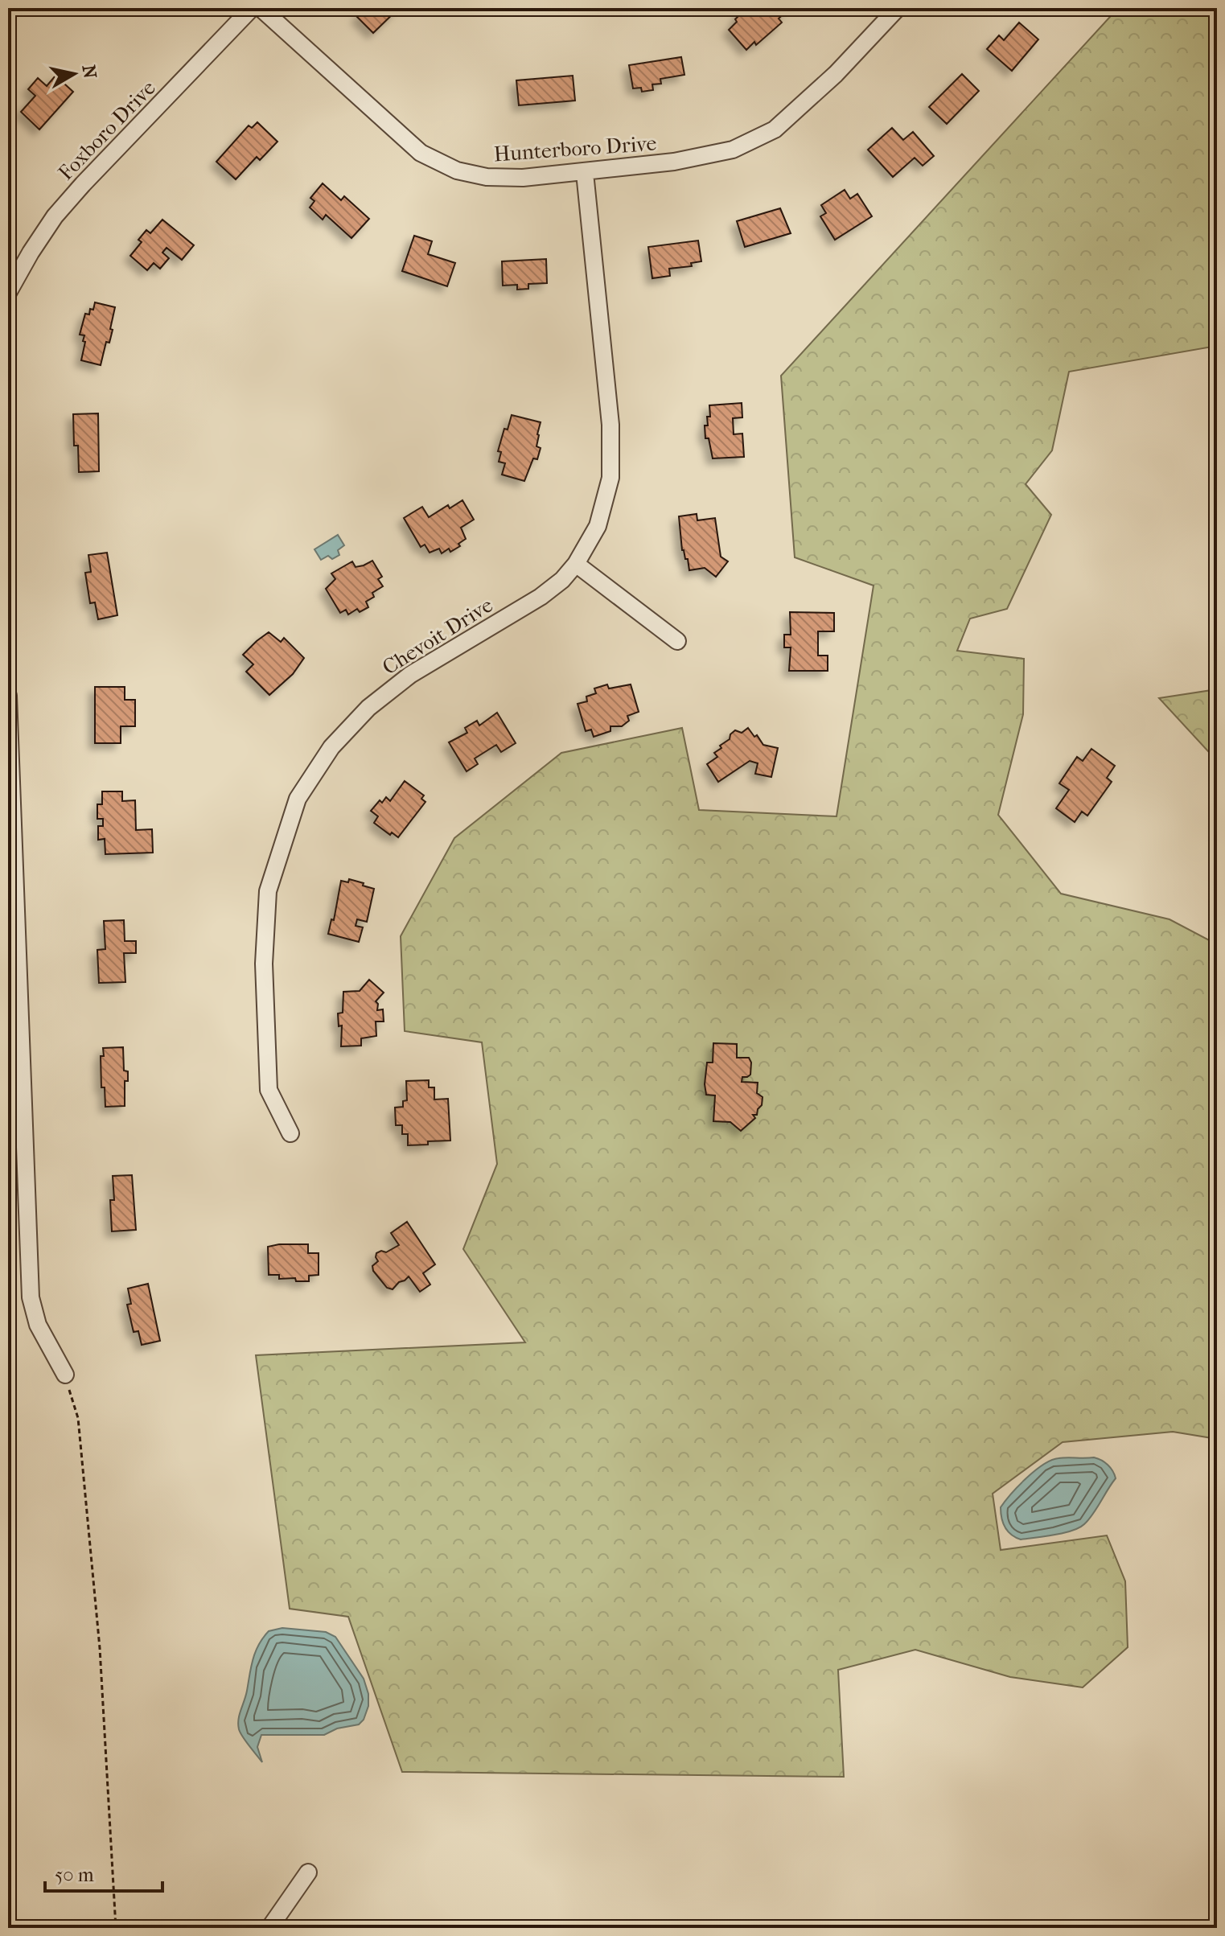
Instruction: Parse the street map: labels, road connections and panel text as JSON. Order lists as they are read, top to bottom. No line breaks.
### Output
{"streets":{"street":["Foxboro Drive","Hunterboro Drive","Chevoit Drive"]},"crossings":[["Hunterboro Drive","Chevoit Drive"]],"scale_bar":"50 m","north":"right"}
